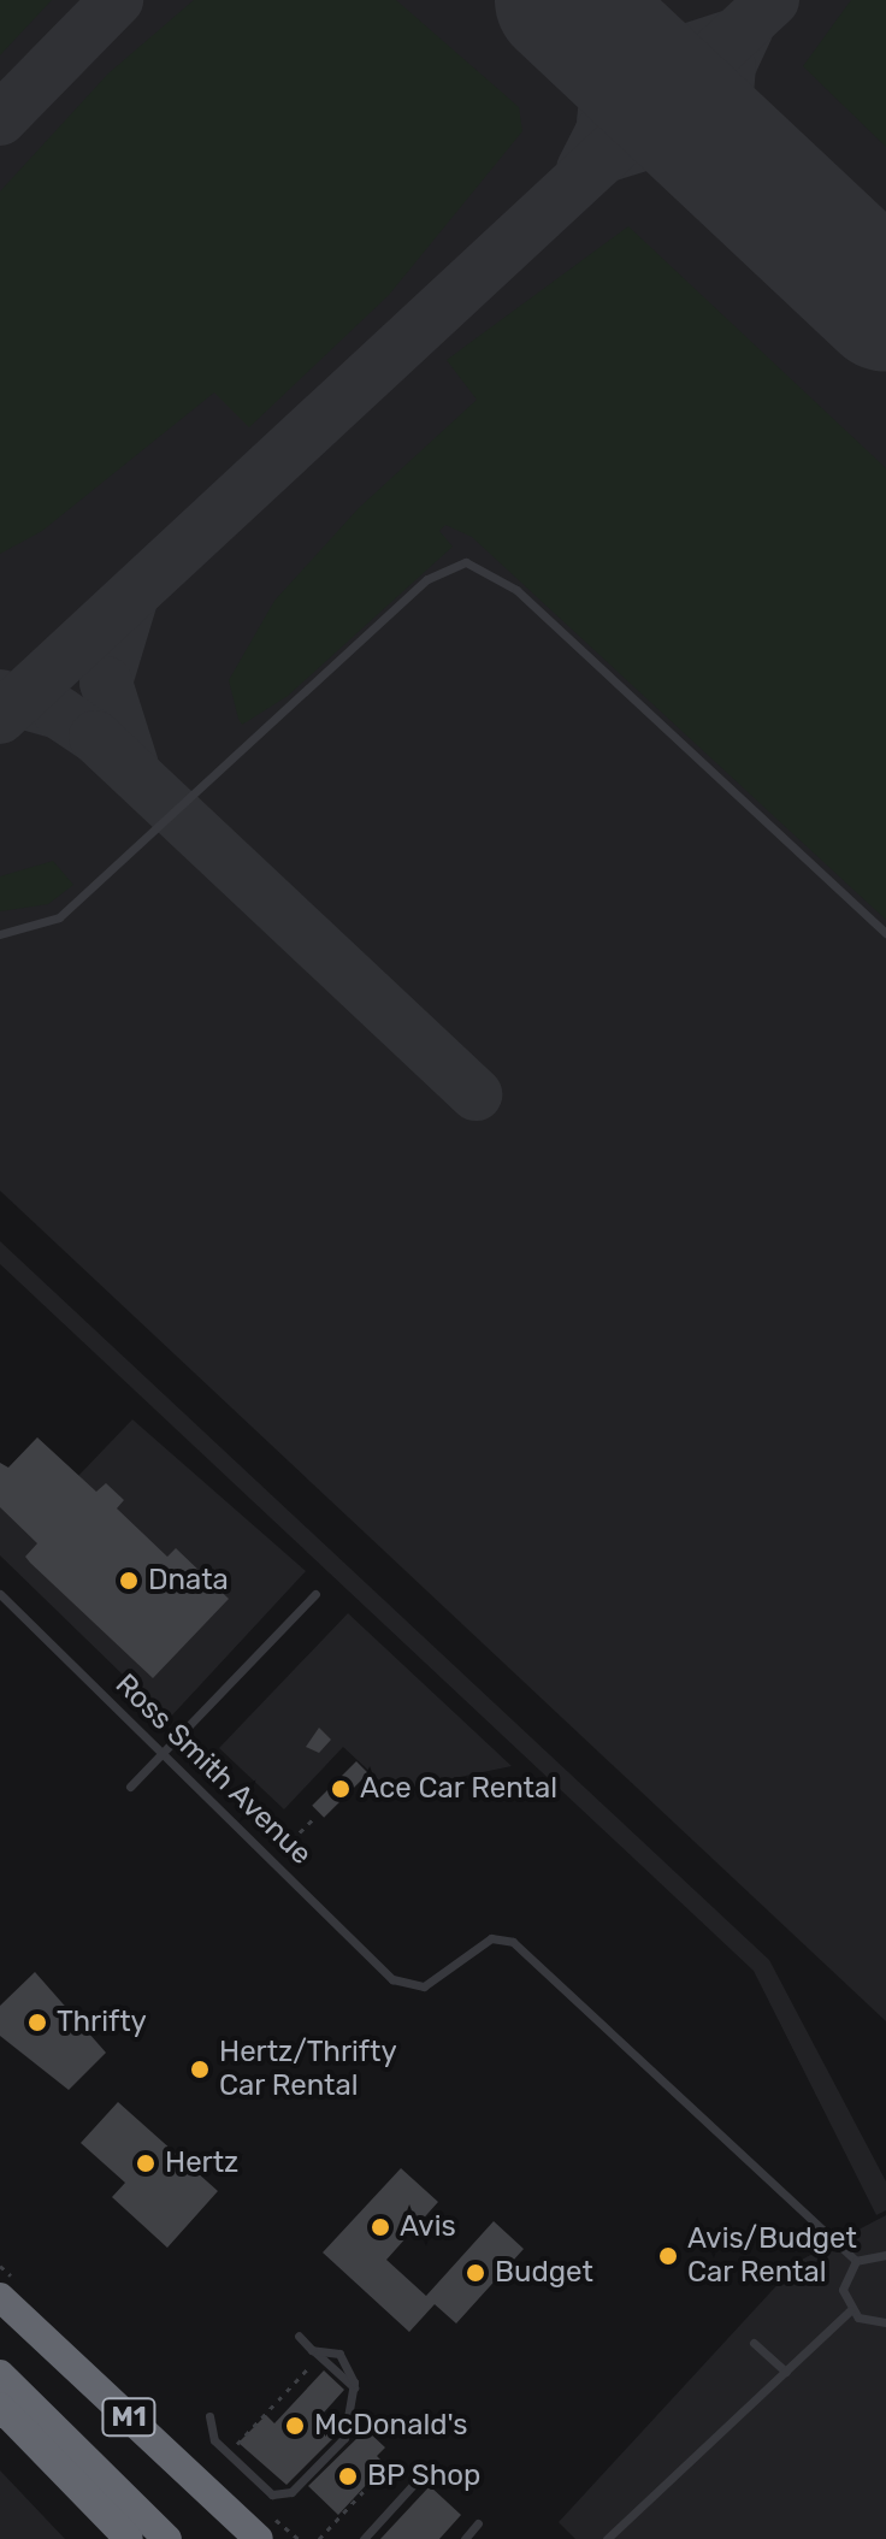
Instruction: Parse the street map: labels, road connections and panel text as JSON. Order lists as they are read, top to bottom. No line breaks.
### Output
{"streets":{"highway":["M1"],"lane":["Ross Smith Avenue"]},"places":["Dnata","Ace Car Rental","Thrifty","Hertz/Thrifty Car Rental","Hertz","Avis","Avis/Budget Car Rental","Budget","McDonald's","BP Shop"]}
